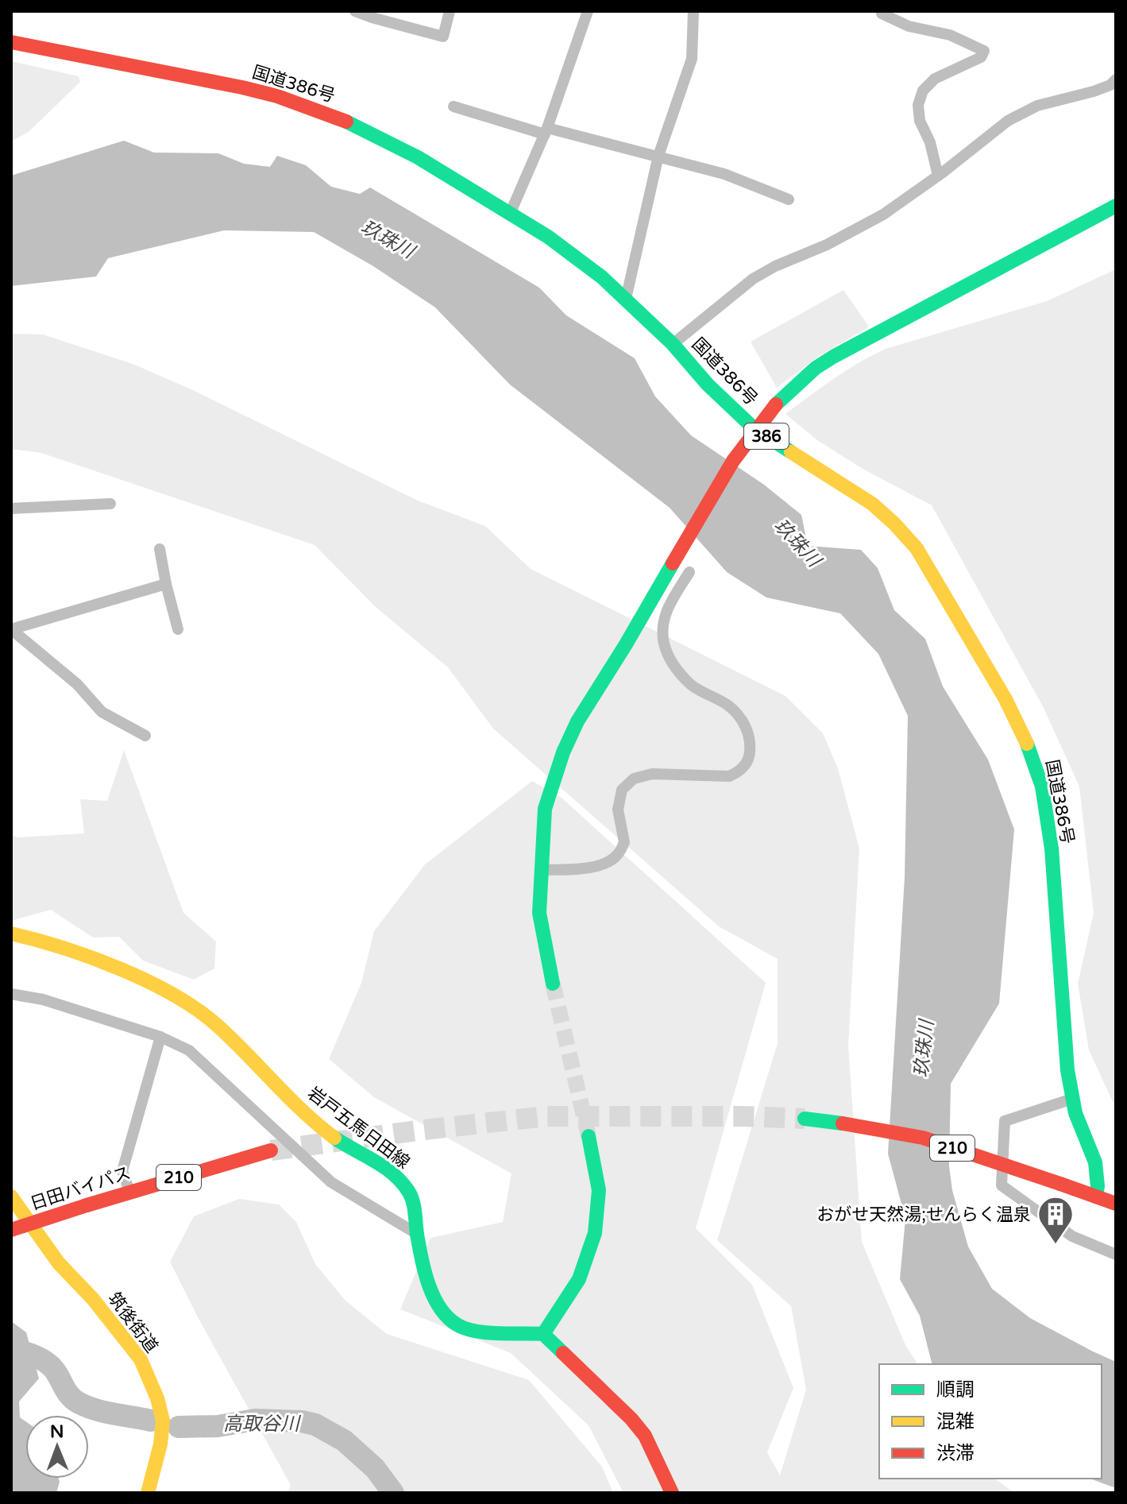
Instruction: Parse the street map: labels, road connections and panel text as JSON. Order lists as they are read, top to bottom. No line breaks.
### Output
{"streets":{"main road":["国道386号","386","岩戸五馬日田線","210","日田バイパス","筑後街道"]},"crossings":[["国道386号","210"]],"water":["玖珠川","高取谷川"],"places":{"building":["おがせ天然湯;せんらく温泉"]},"legend":["順調","混雑","渋滞"],"north":"top"}
